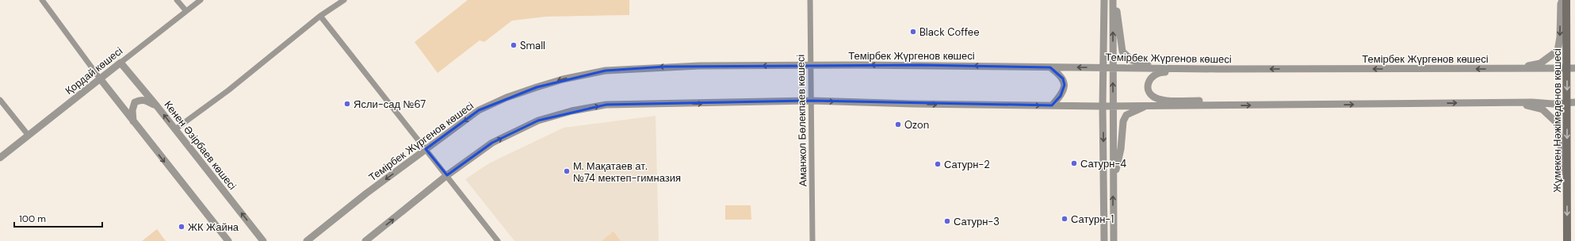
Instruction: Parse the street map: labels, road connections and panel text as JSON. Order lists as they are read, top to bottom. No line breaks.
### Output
{"streets":{"main road":["Жұмекен Нәжімеденов көшесі"],"street":["Темірбек Жүргенов көшесі","Қордай көшесі","Аманжол Бөлекпаев көшесі","Кенен Әзірбаев көшесі"]},"crossings":[["Темірбек Жүргенов көшесі","Аманжол Бөлекпаев көшесі"],["Темірбек Жүргенов көшесі","Жұмекен Нәжімеденов көшесі"],["Қордай көшесі","Кенен Әзірбаев көшесі"]],"one_way":["Жұмекен Нәжімеденов көшесі"],"places":["Black Coffee","Small","Ясли-сад №67","Ozon","Сатурн-4","Сатурн-2","М. Мақатаев ат. №74 мектеп-гимназия","Сатурн-1","Сатурн-3","ЖК Жайна"],"scale_bar":"100 m"}
